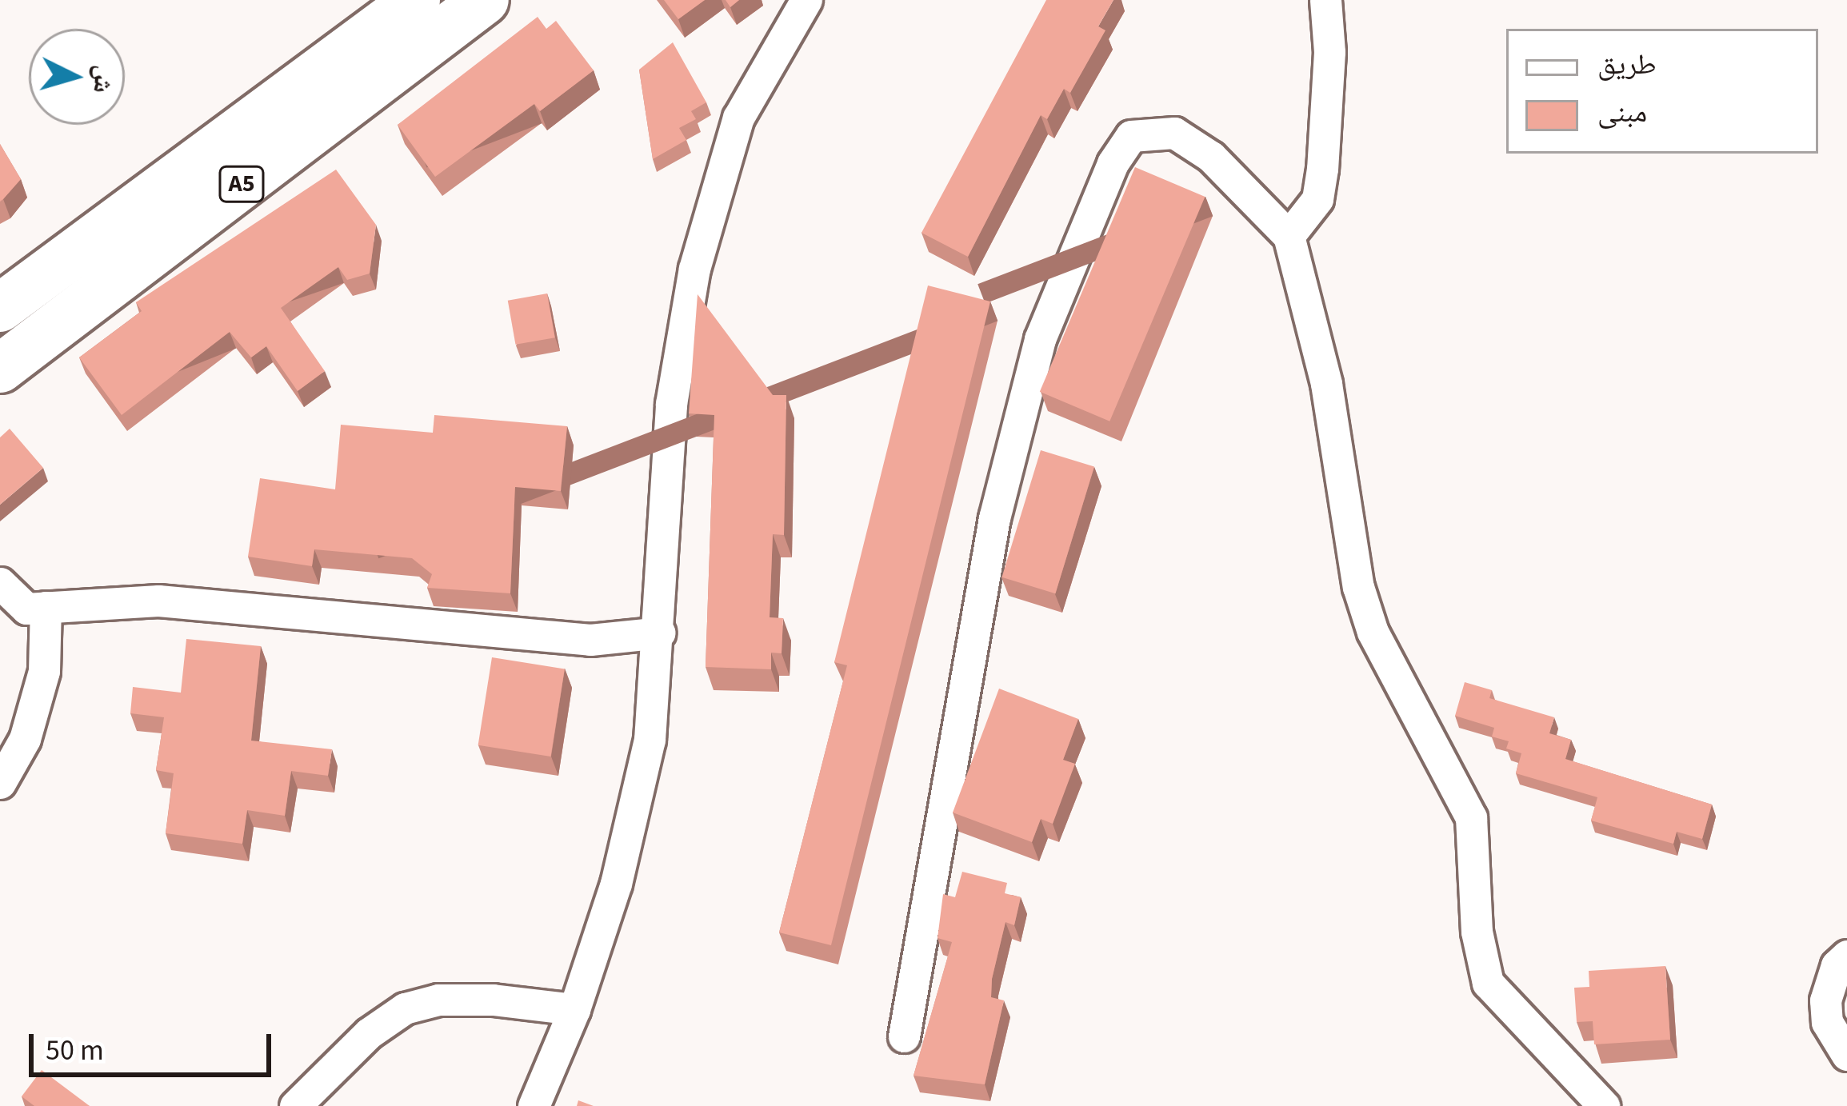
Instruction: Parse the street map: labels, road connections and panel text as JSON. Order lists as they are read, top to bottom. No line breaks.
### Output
{"streets":{"highway":["A5"]},"legend":["طريق","مبنى"],"scale_bar":"50 m","north":"right"}
